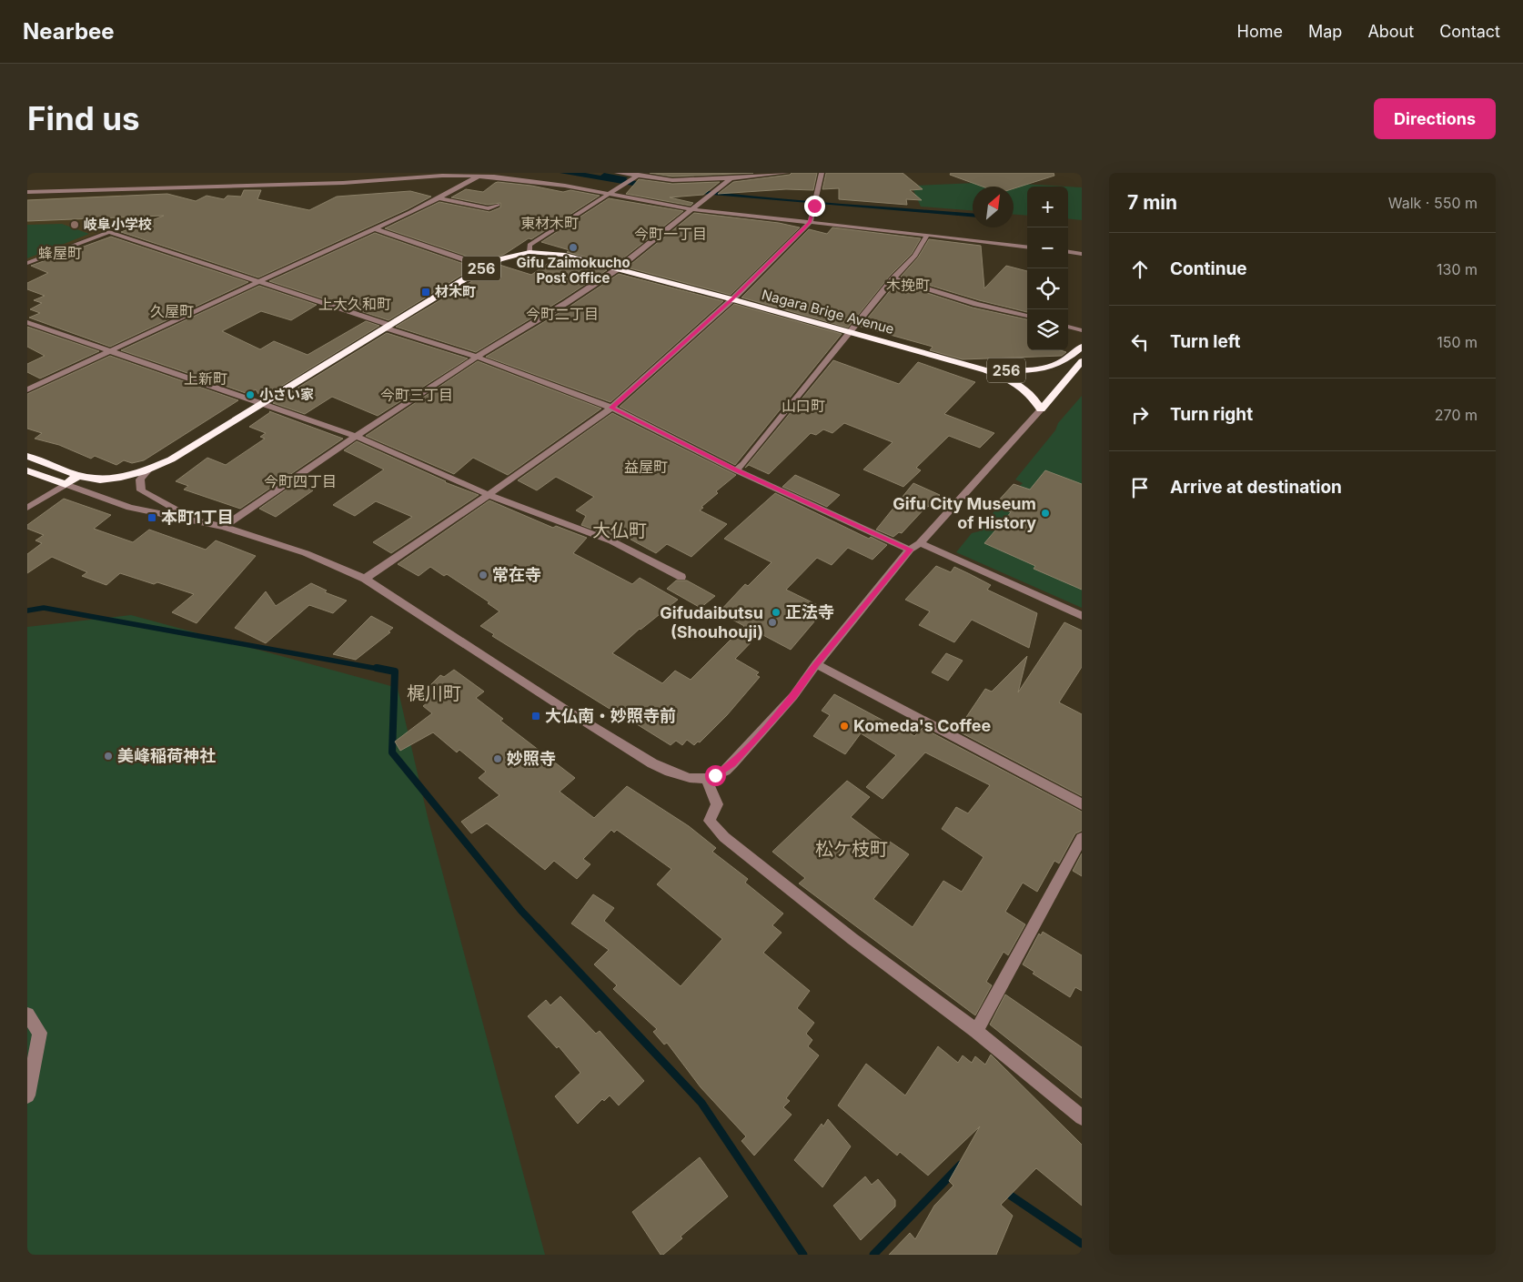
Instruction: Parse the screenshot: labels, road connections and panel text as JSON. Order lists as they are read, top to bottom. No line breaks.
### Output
{"streets":{"highway":["256","Nagara Brige Avenue"]},"districts":["東材木町","今町一丁目","蜂屋町","木挽町","上大久和町","久屋町","今町二丁目","上新町","今町三丁目","山口町","益屋町","今町四丁目","大仏町","梶川町","松ケ枝町"],"places":{"other":["岐阜小学校","Gifu Zaimokucho Post Office","小さい家","Gifu City Museum of History","常在寺","正法寺","Gifudaibutsu (Shouhouji)","Komeda's Coffee","美峰稲荷神社","妙照寺"],"transit":["材木町","本町1丁目","大仏南・妙照寺前"]},"north":"top right","page":{"header":"Nearbee","nav":["Home","Map","About","Contact"],"buttons":"Directions","title":"Find us","heading":["7 min","Walk · 550 m"],"map_buttons":["+","−"],"list":[["Continue","130 m"],["Turn left","150 m"],["Turn right","270 m"],"Arrive at destination"]}}
